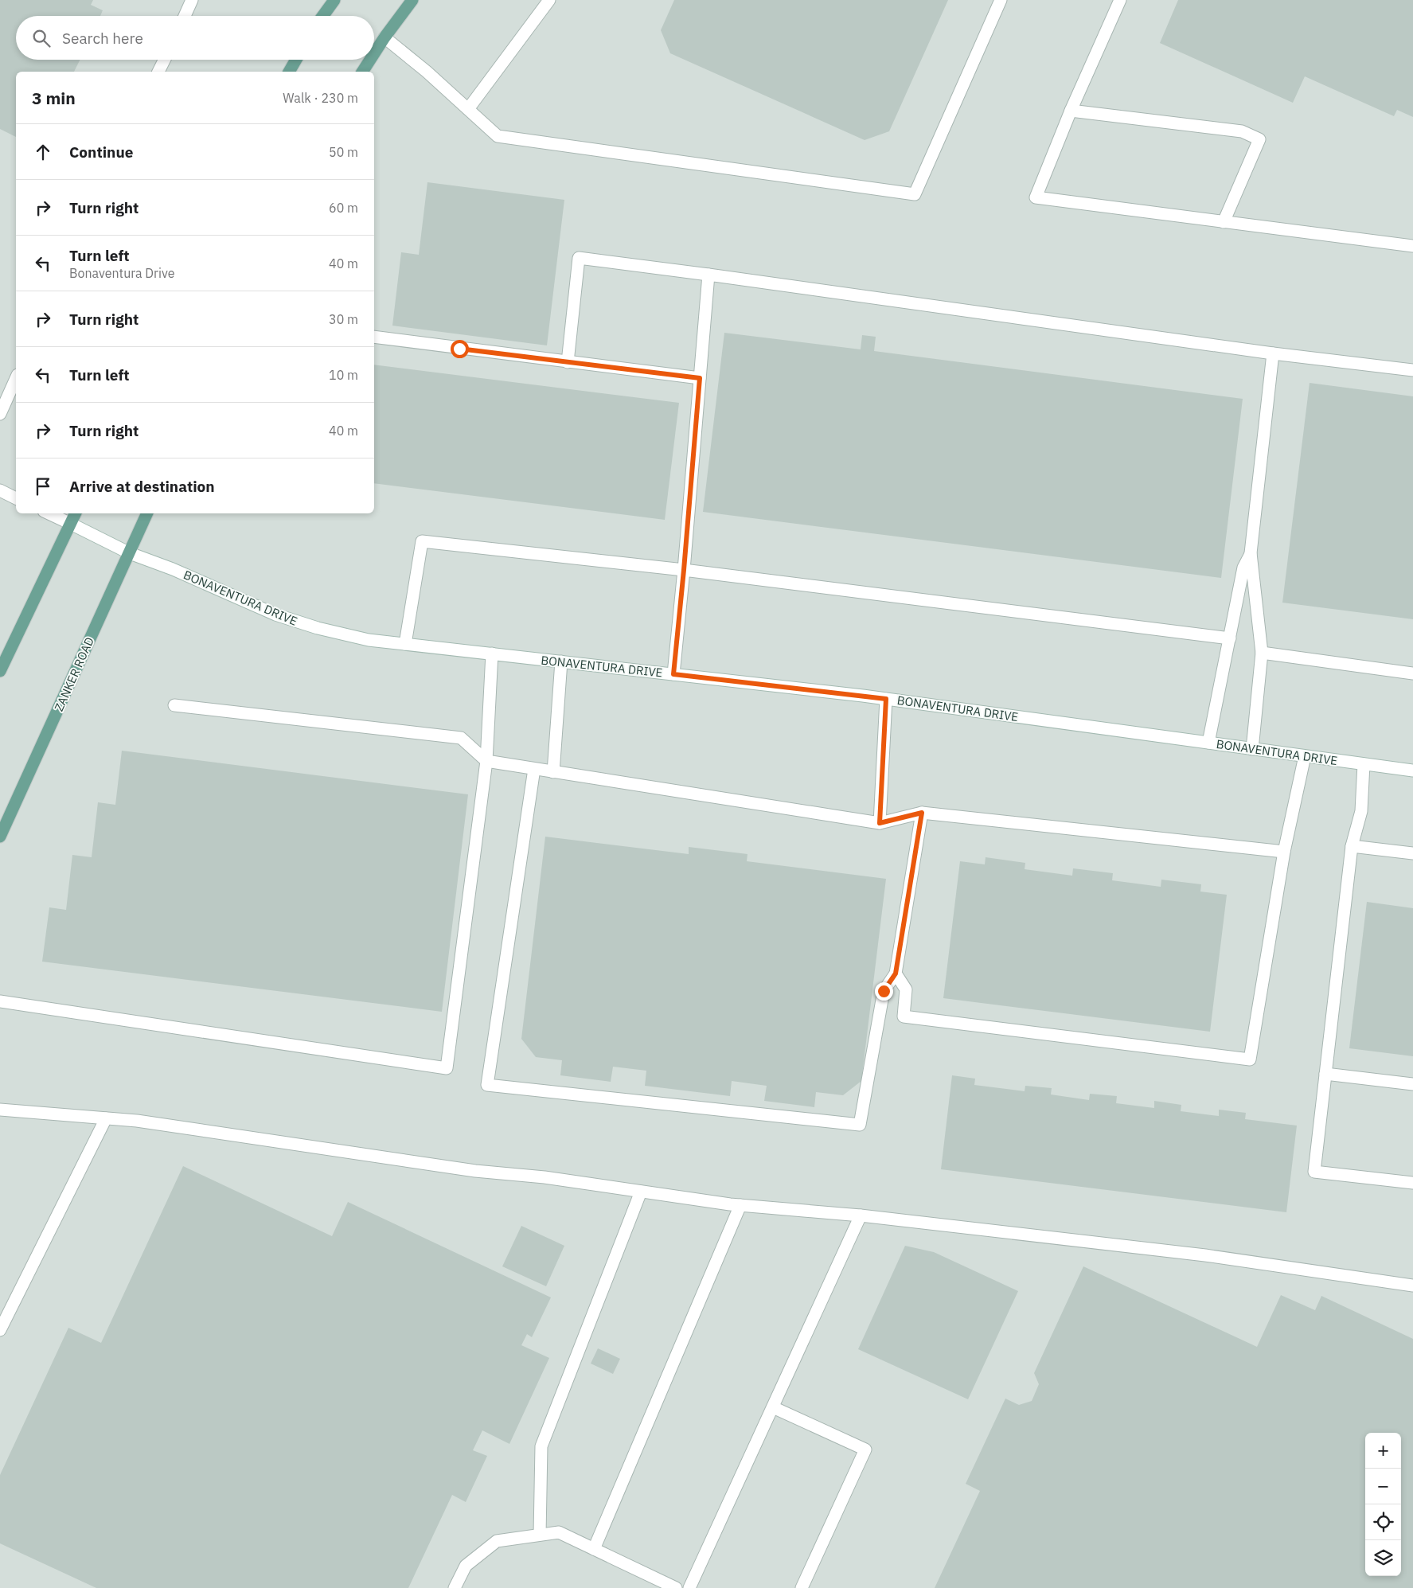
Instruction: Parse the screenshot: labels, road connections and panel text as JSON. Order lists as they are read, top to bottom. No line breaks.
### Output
{"streets":{"main road":["ZANKER ROAD"],"street":["BONAVENTURA DRIVE"]},"crossings":[["BONAVENTURA DRIVE","ZANKER ROAD"]],"page":{"search":"Search here","heading":["3 min","Walk · 230 m"],"list":[["Continue","50 m"],["Turn right","60 m"],["Turn left","Bonaventura Drive","40 m"],["Turn right","30 m"],["Turn left","10 m"],["Turn right","40 m"],"Arrive at destination"],"map_buttons":["+","−"]}}
